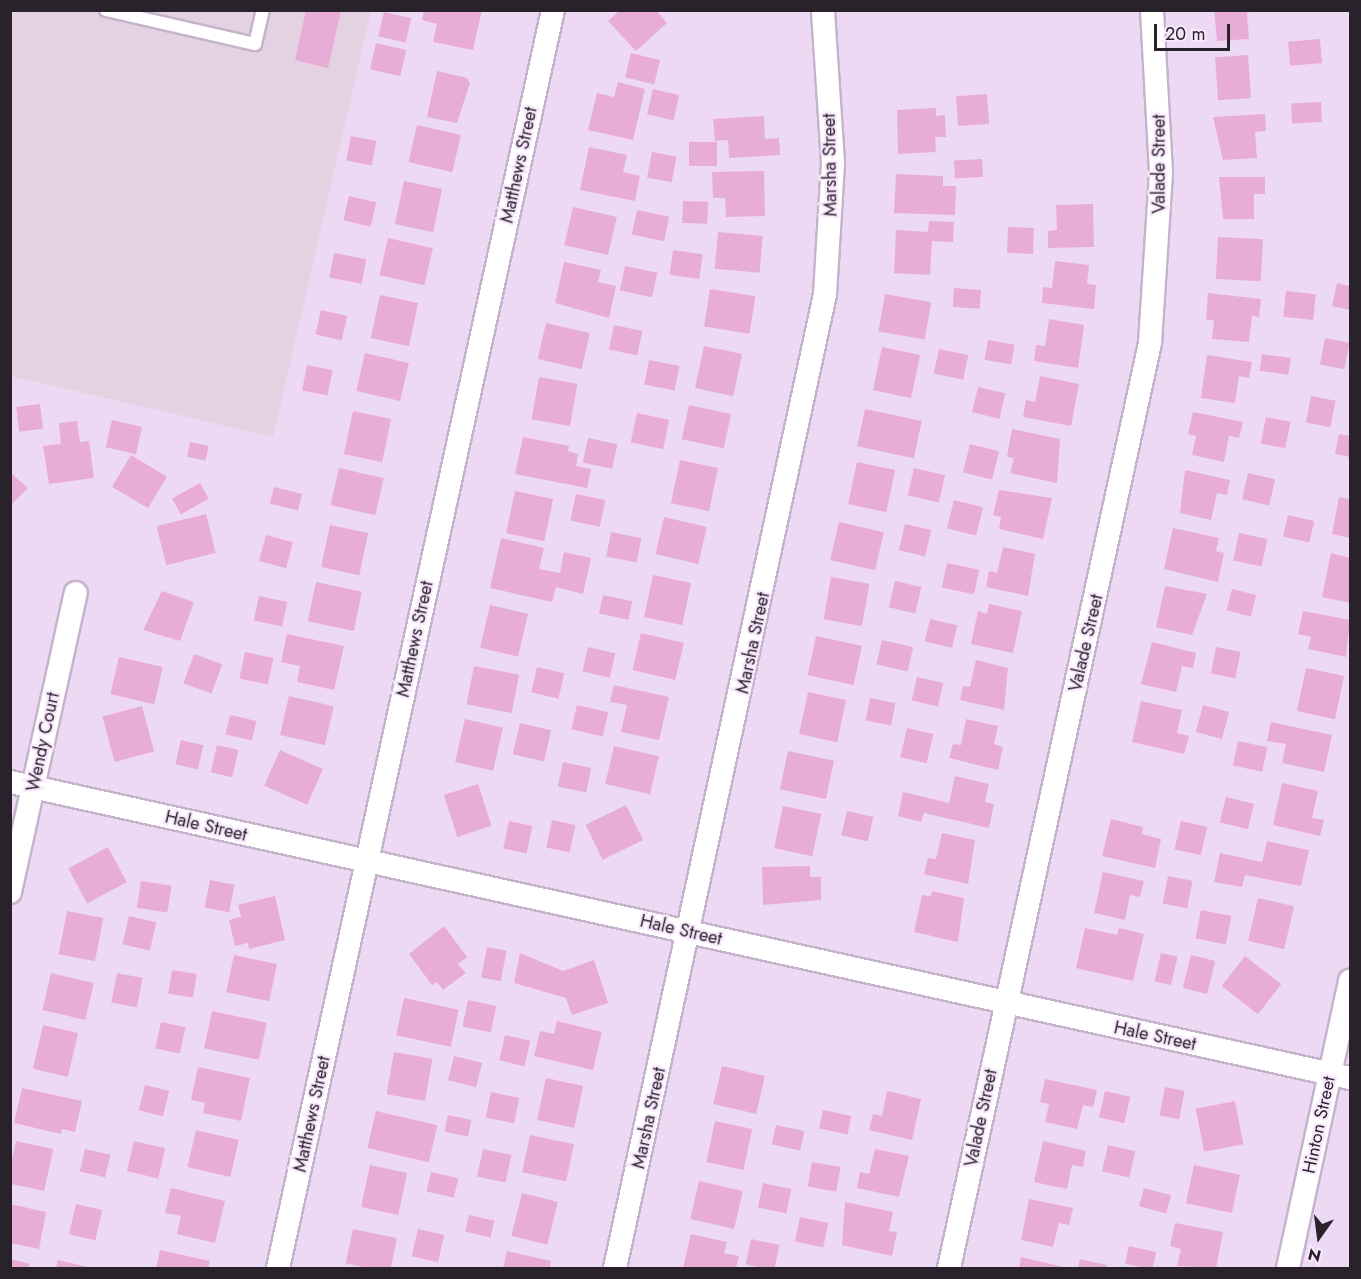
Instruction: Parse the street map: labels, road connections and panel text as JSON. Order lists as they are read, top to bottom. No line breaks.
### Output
{"streets":{"street":["Valade Street","Matthews Street","Marsha Street","Wendy Court","Hale Street","Hinton Street"]},"crossings":[["Valade Street","Hale Street"],["Matthews Street","Hale Street"],["Marsha Street","Hale Street"],["Wendy Court","Hale Street"],["Hale Street","Hinton Street"]],"scale_bar":"20 m","north":"bottom"}
